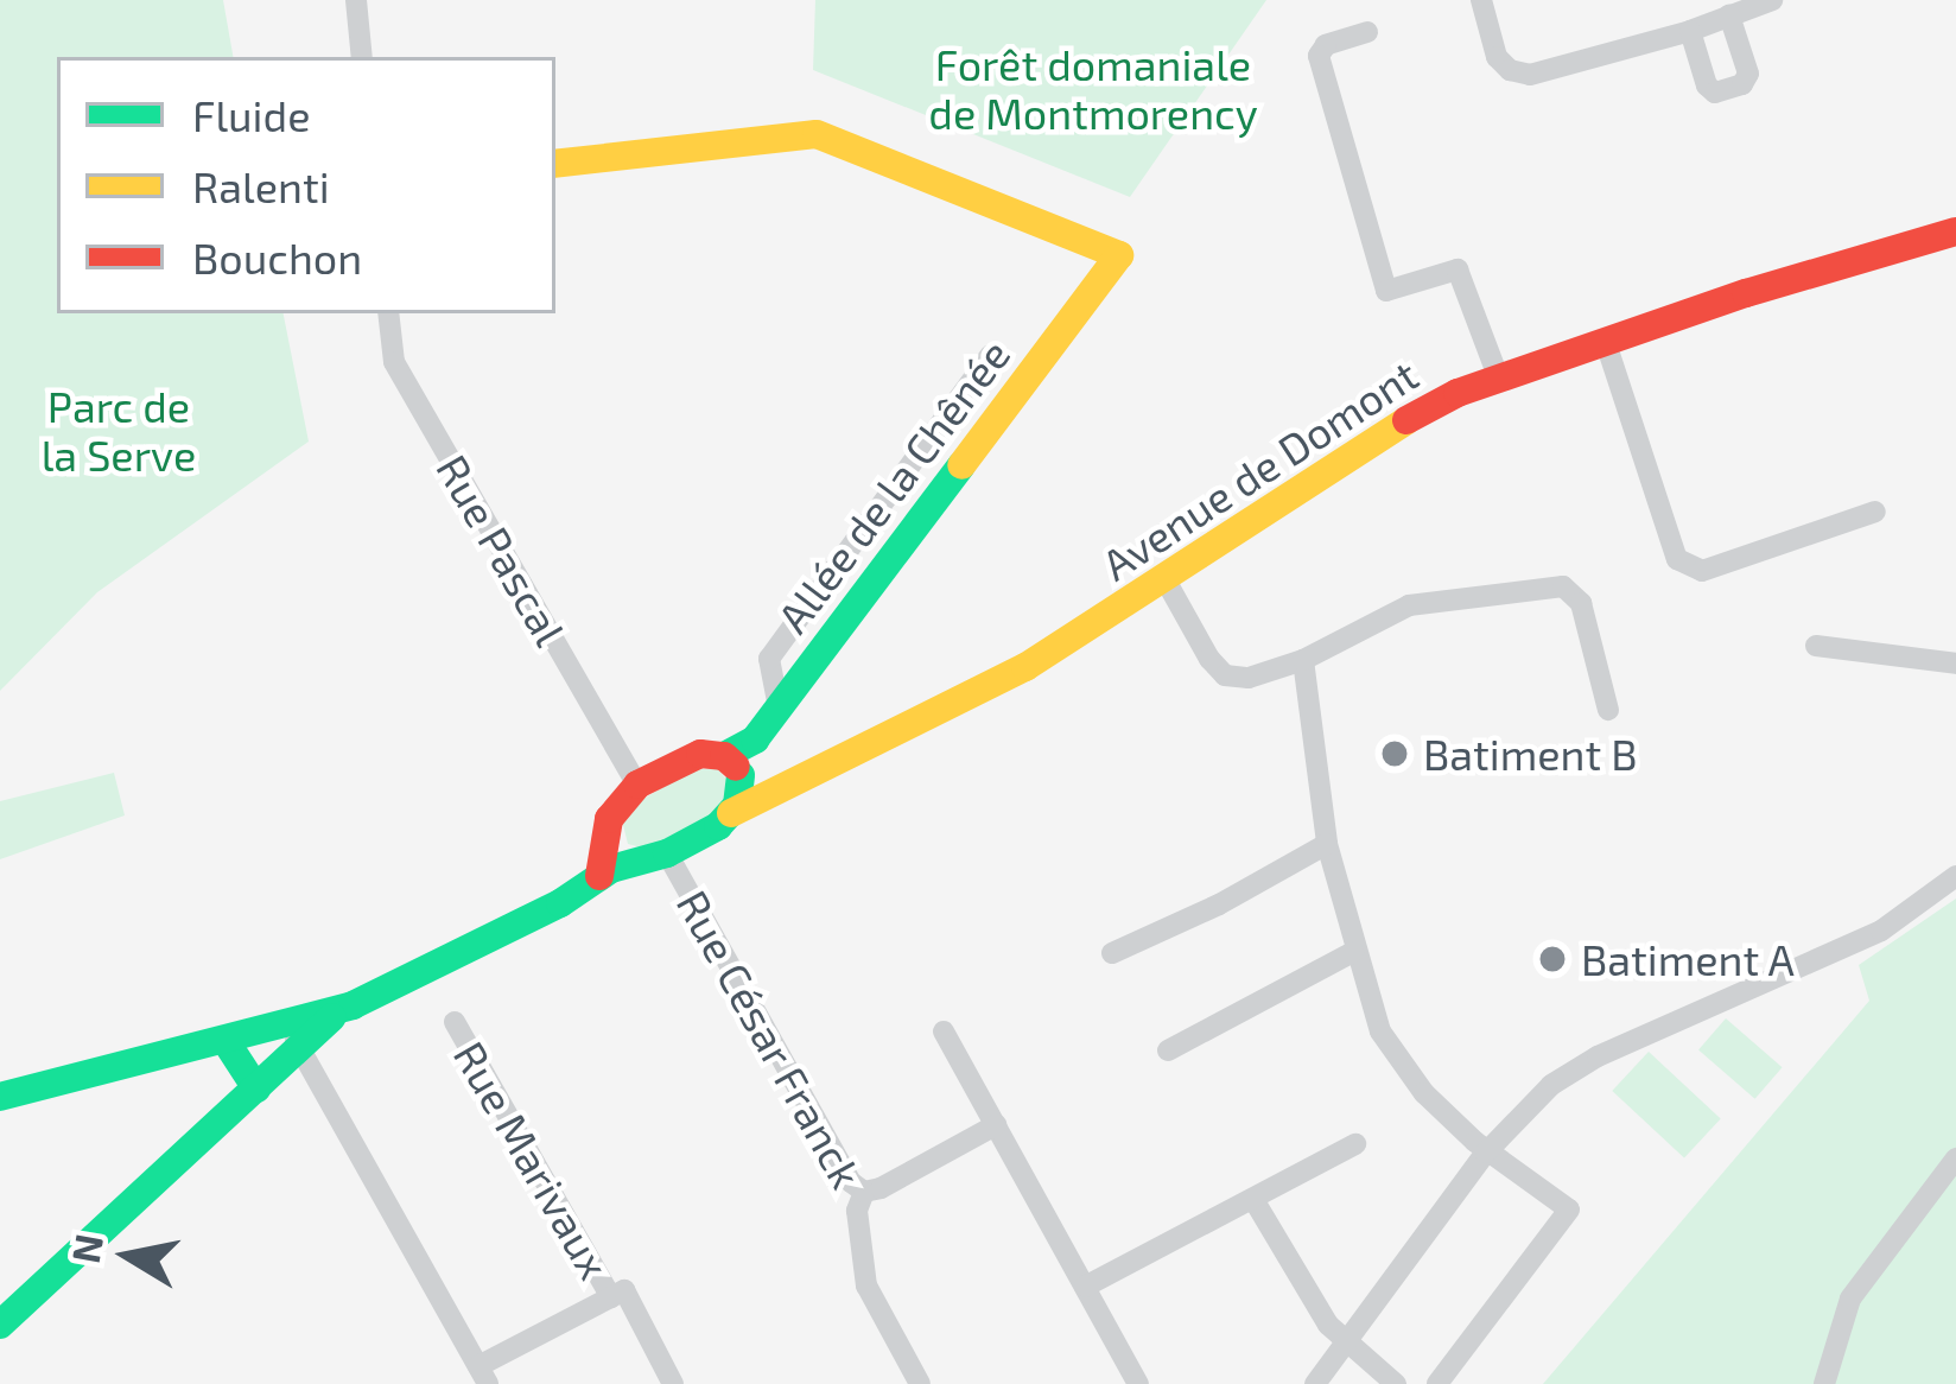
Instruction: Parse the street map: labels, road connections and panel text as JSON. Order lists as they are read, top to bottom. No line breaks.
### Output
{"streets":{"main road":["Avenue de Domont","Allée de la Chênée"],"street":["Rue Pascal","Rue César Franck","Rue Marivaux"]},"crossings":[["Avenue de Domont","Rue César Franck"]],"parks":["Forêt domaniale de Montmorency","Parc de la Serve"],"places":["Batiment B","Batiment A"],"legend":["Fluide","Ralenti","Bouchon"],"north":"left"}
